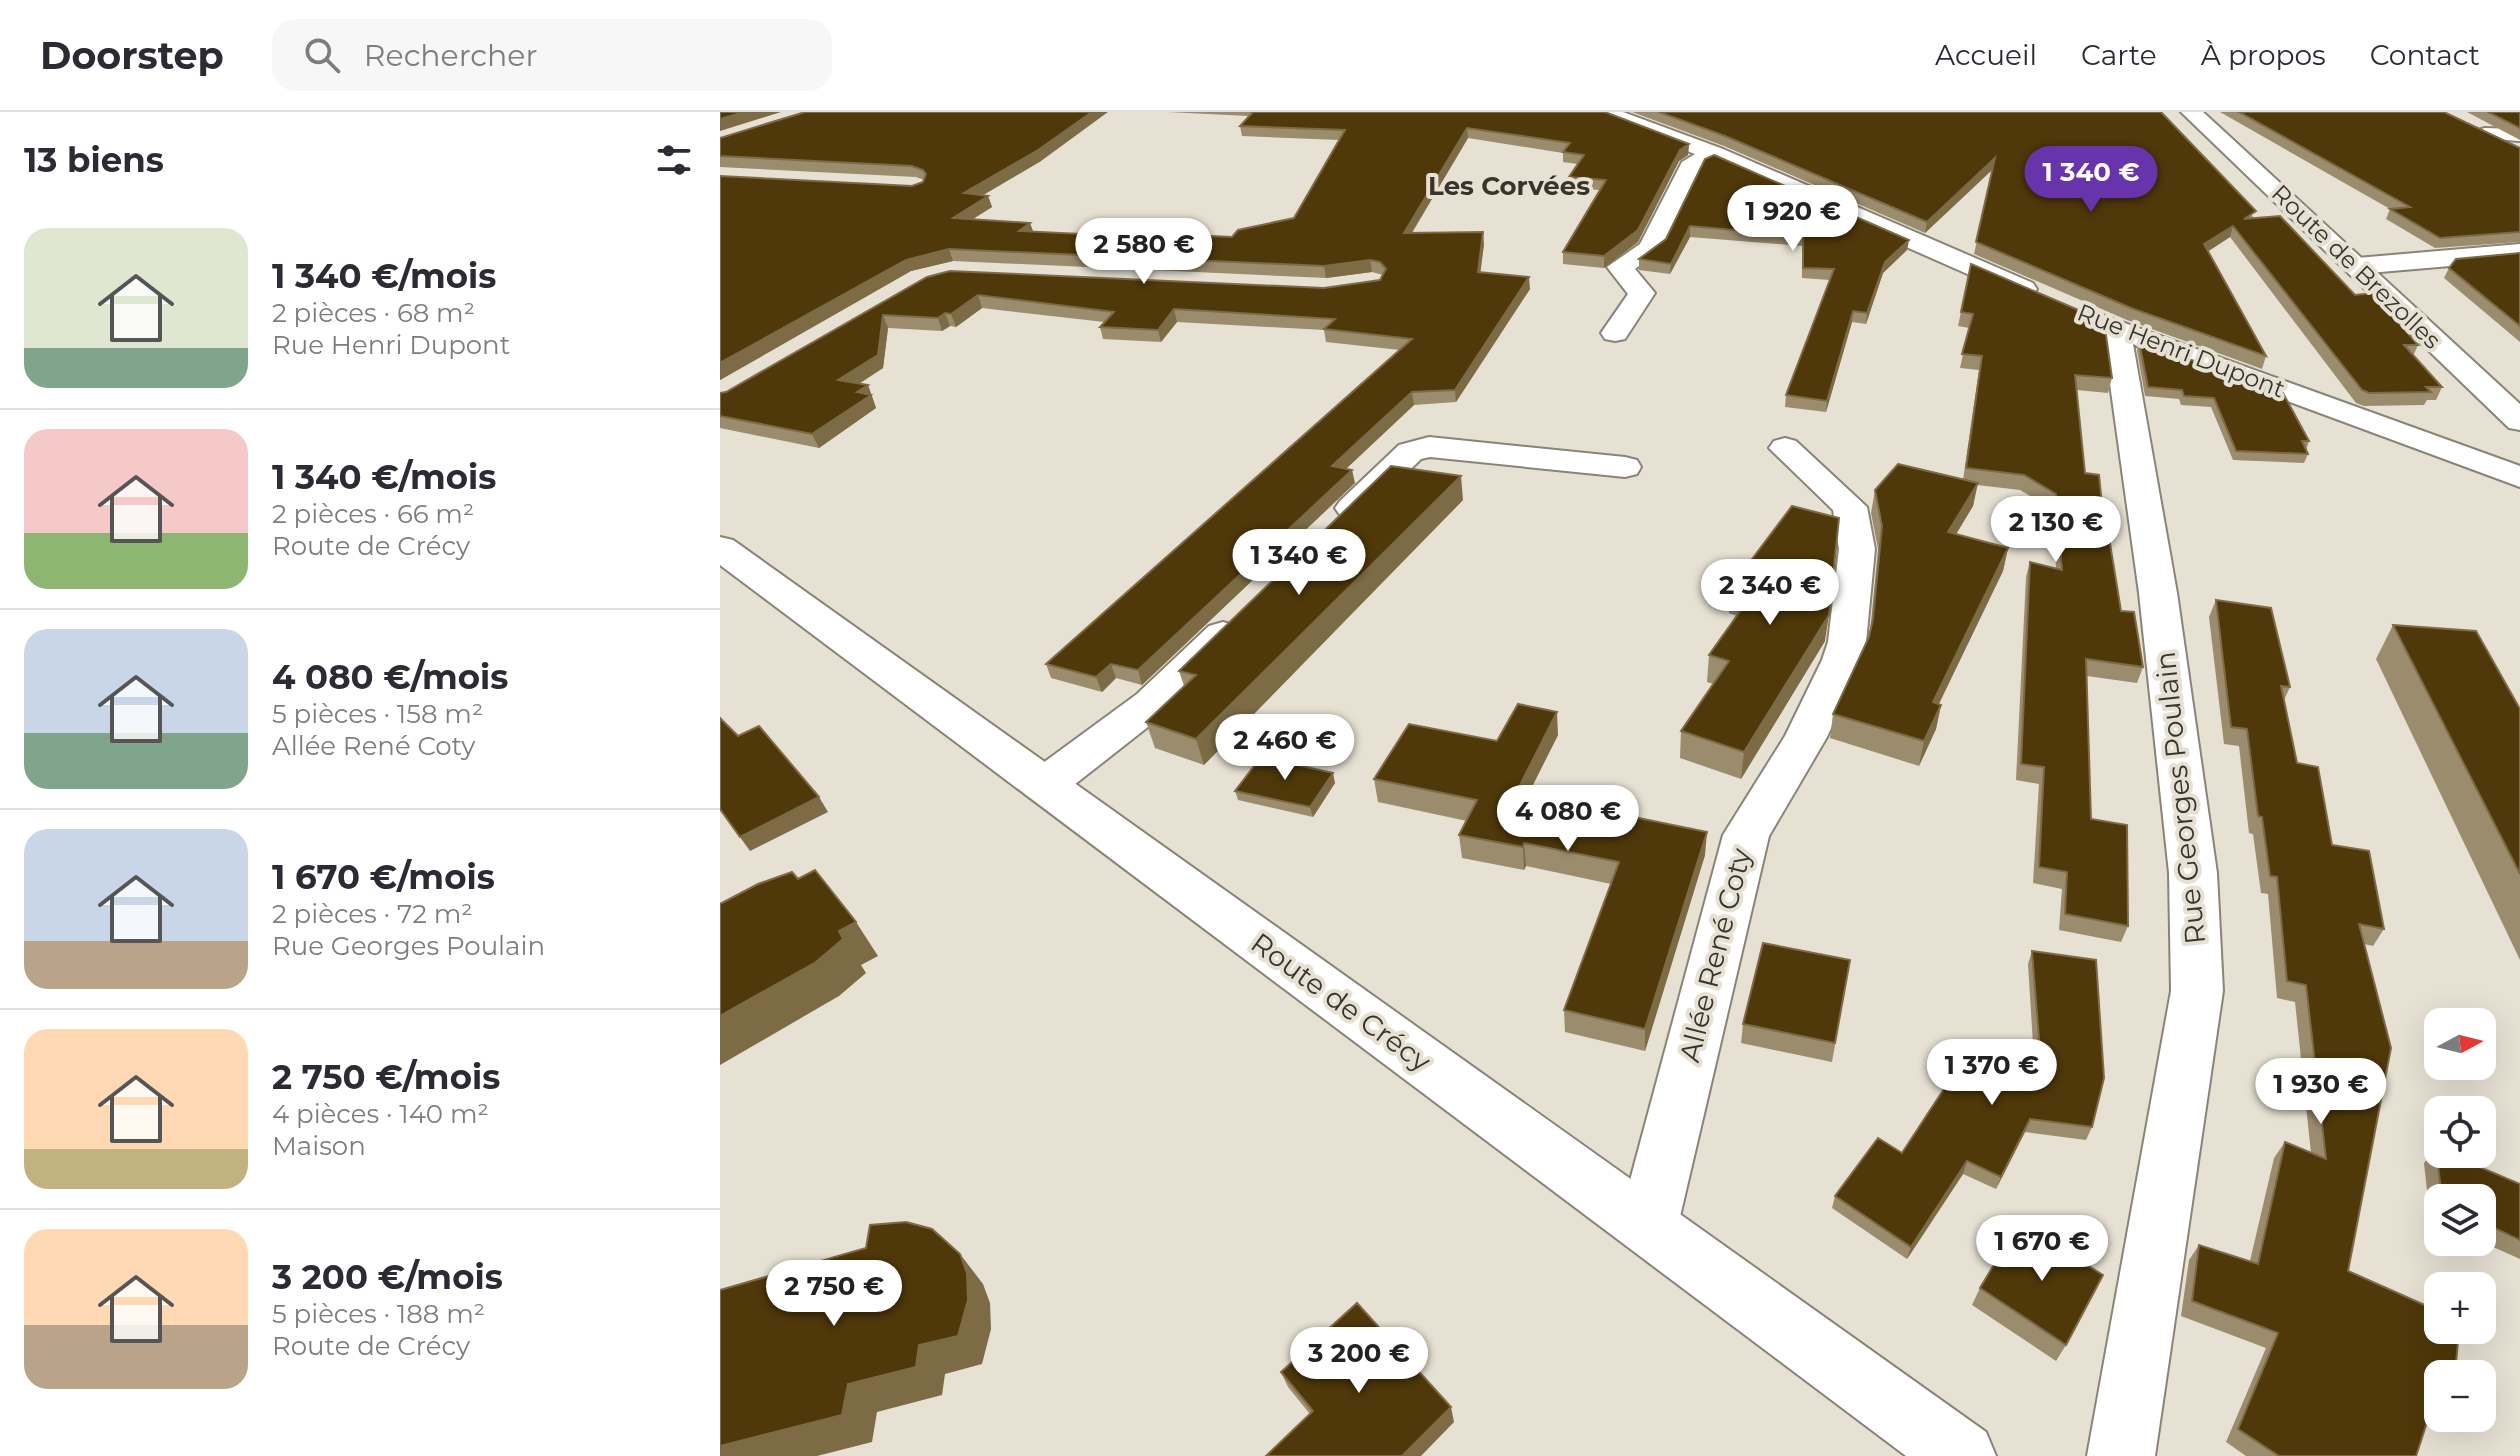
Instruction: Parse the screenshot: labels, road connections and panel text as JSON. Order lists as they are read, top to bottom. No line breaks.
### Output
{"streets":{"street":["Route de Brezolles","Rue Henri Dupont","Rue Georges Poulain","Allée René Coty","Route de Crécy"]},"crossings":[["Rue Henri Dupont","Rue Georges Poulain"],["Allée René Coty","Route de Crécy"]],"districts":["Les Corvées"],"north":"right","page":{"header":"Doorstep","search":"Rechercher","nav":["Accueil","Carte","À propos","Contact"],"heading":"13 biens","price":["1 340 €","1 920 €","2 580 €","2 130 €","1 340 €","2 340 €","2 460 €","4 080 €","1 370 €","1 930 €","1 670 €","2 750 €","3 200 €"],"list":[{"name":"1 340 €/mois","note":"2 pièces · 68 m² · Rue Henri Dupont"},{"name":"1 340 €/mois","note":"2 pièces · 66 m² · Route de Crécy"},{"name":"4 080 €/mois","note":"5 pièces · 158 m² · Allée René Coty"},{"name":"1 670 €/mois","note":"2 pièces · 72 m² · Rue Georges Poulain"},{"name":"2 750 €/mois","note":"4 pièces · 140 m² · Maison"},{"name":"3 200 €/mois","note":"5 pièces · 188 m² · Route de Crécy"}],"map_buttons":["+","−"]}}
